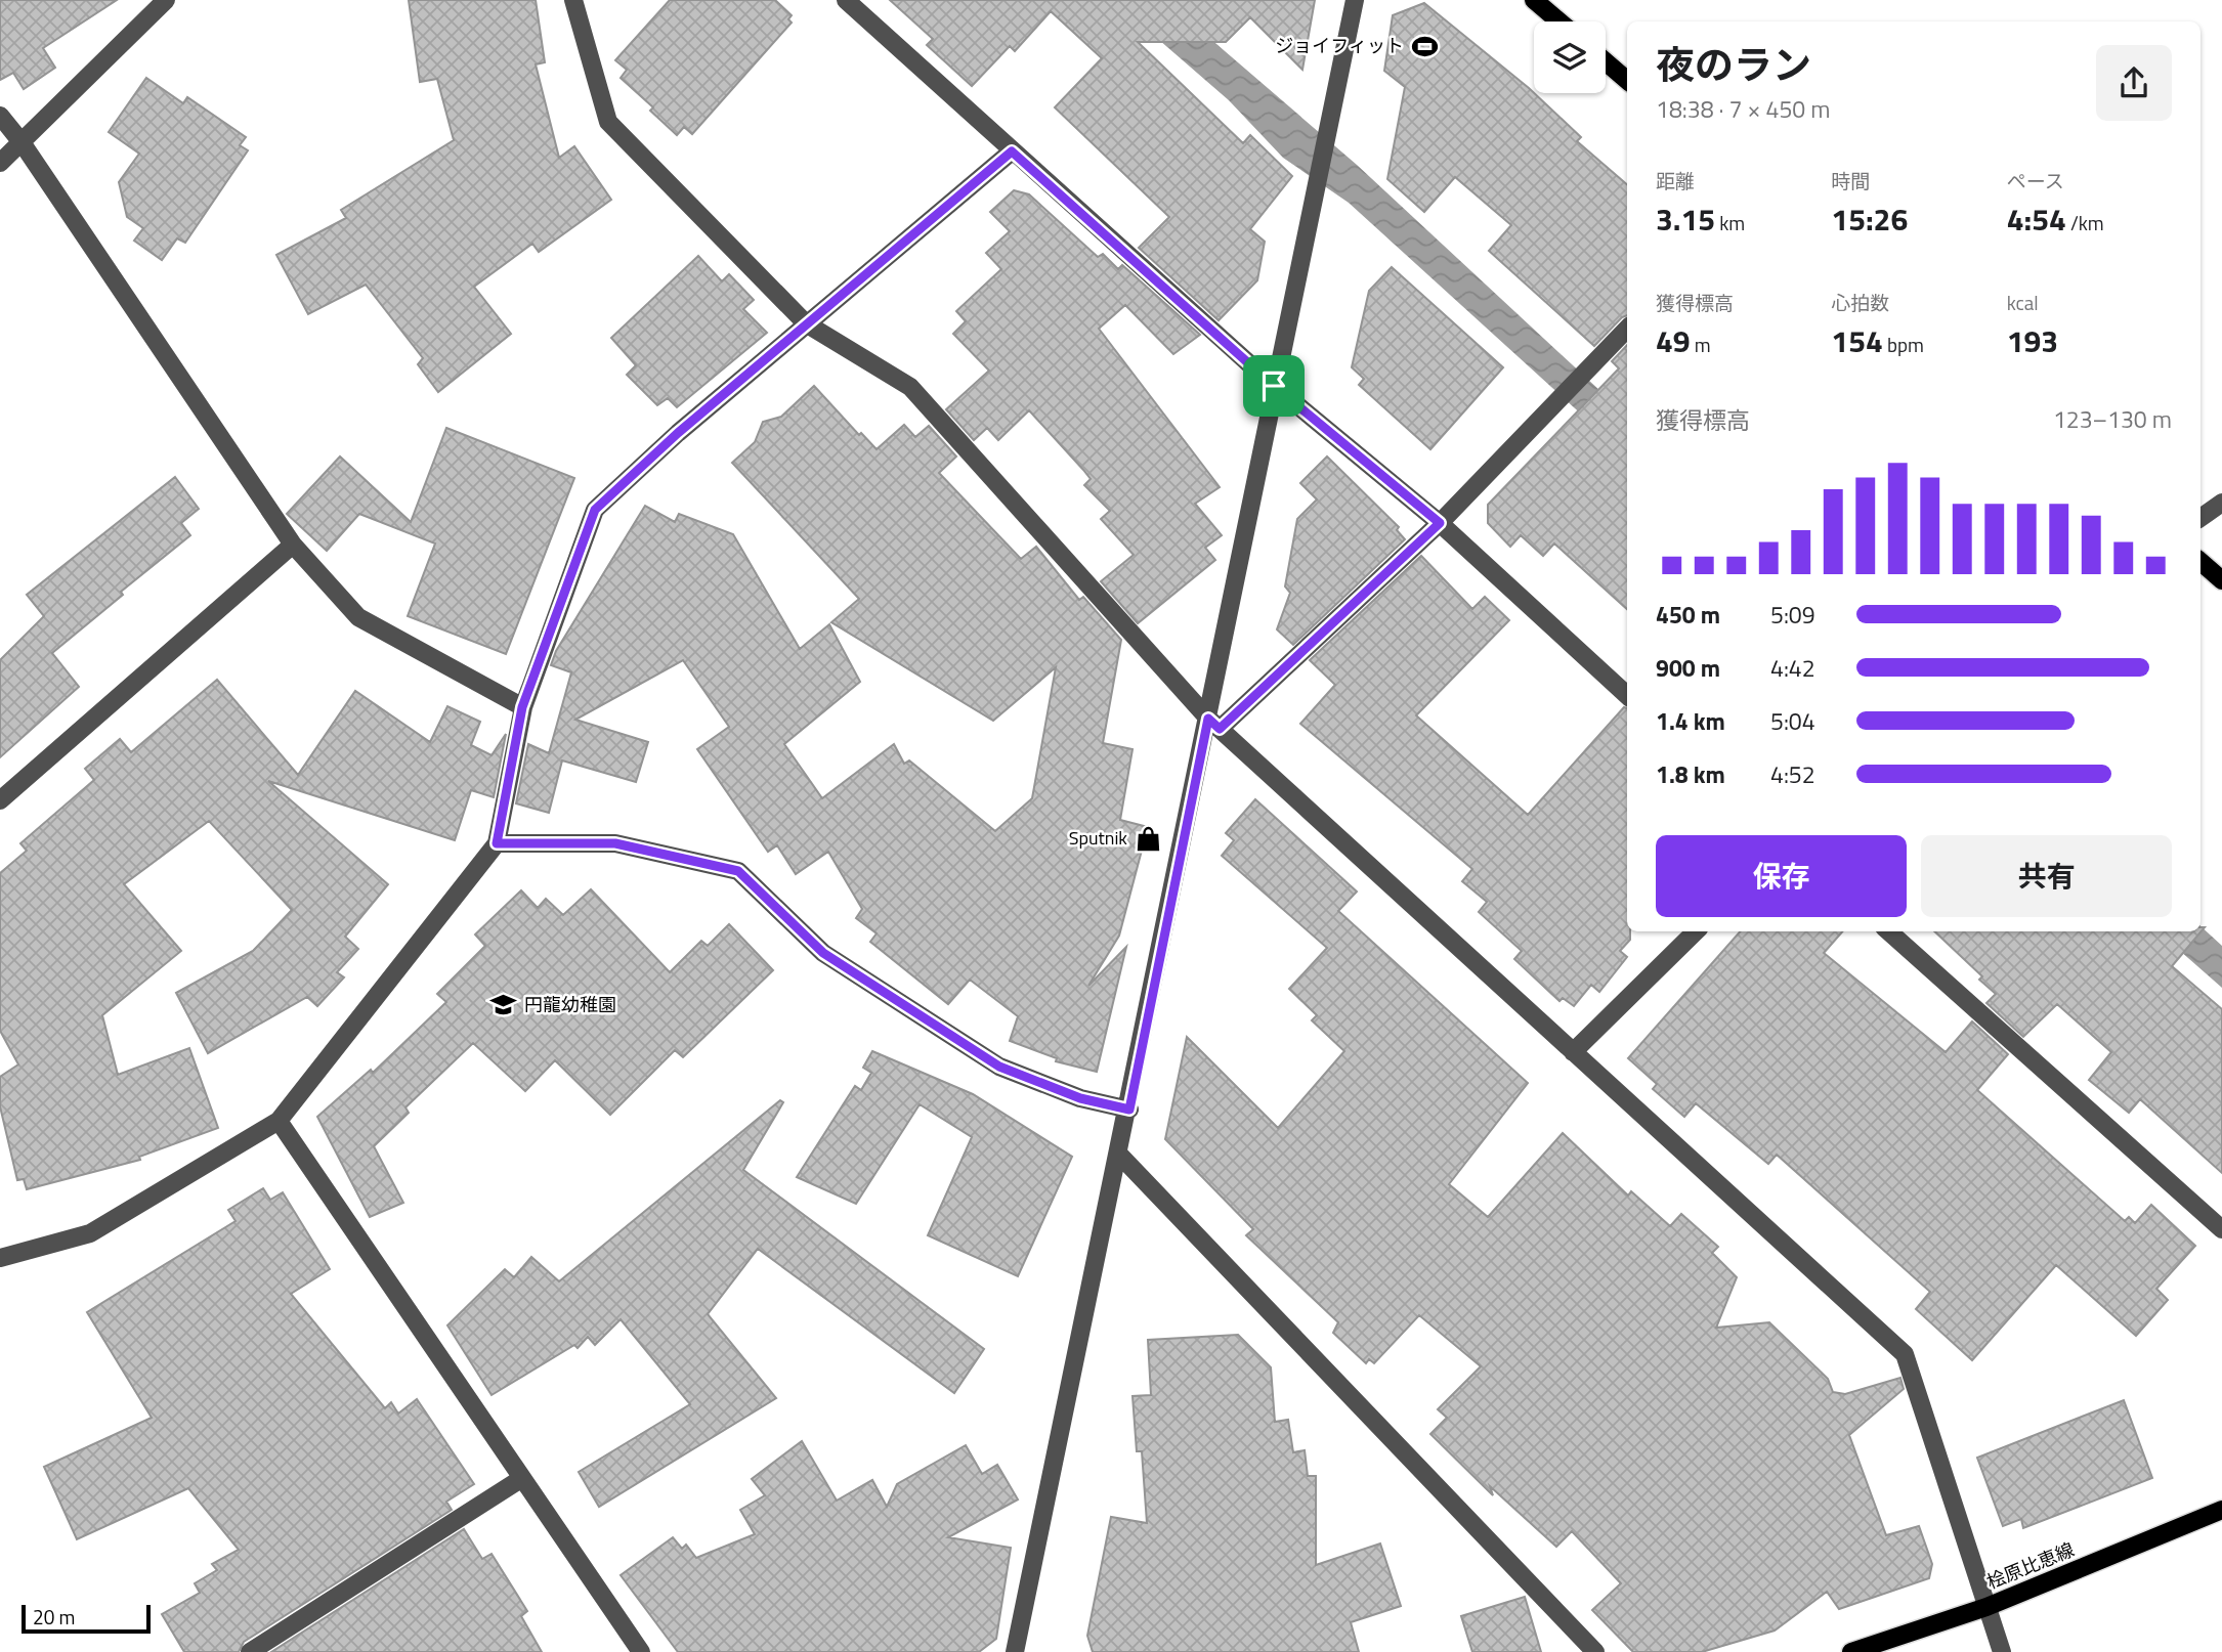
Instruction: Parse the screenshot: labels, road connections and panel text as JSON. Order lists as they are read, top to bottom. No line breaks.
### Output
{"streets":{"main road":["桧原比恵線"]},"places":{"sports":["ジョイフィット"],"shop":["Sputnik"],"school or university":["円龍幼稚園"]},"scale_bar":"20 m","page":{"heading":["夜のラン","18:38 · 7 × 450 m"],"stats":[["距離","3.15 km"],["時間","15:26"],["ペース","4:54 /km"],["獲得標高","49 m"],["心拍数","154 bpm"],["kcal","193"]],"chart":["獲得標高","123–130 m"],"list":[{"name":"450 m","note":"5:09"},{"name":"900 m","note":"4:42"},{"name":"1.4 km","note":"5:04"},{"name":"1.8 km","note":"4:52"}],"buttons":["保存","共有"],"scale":"20 m"}}
